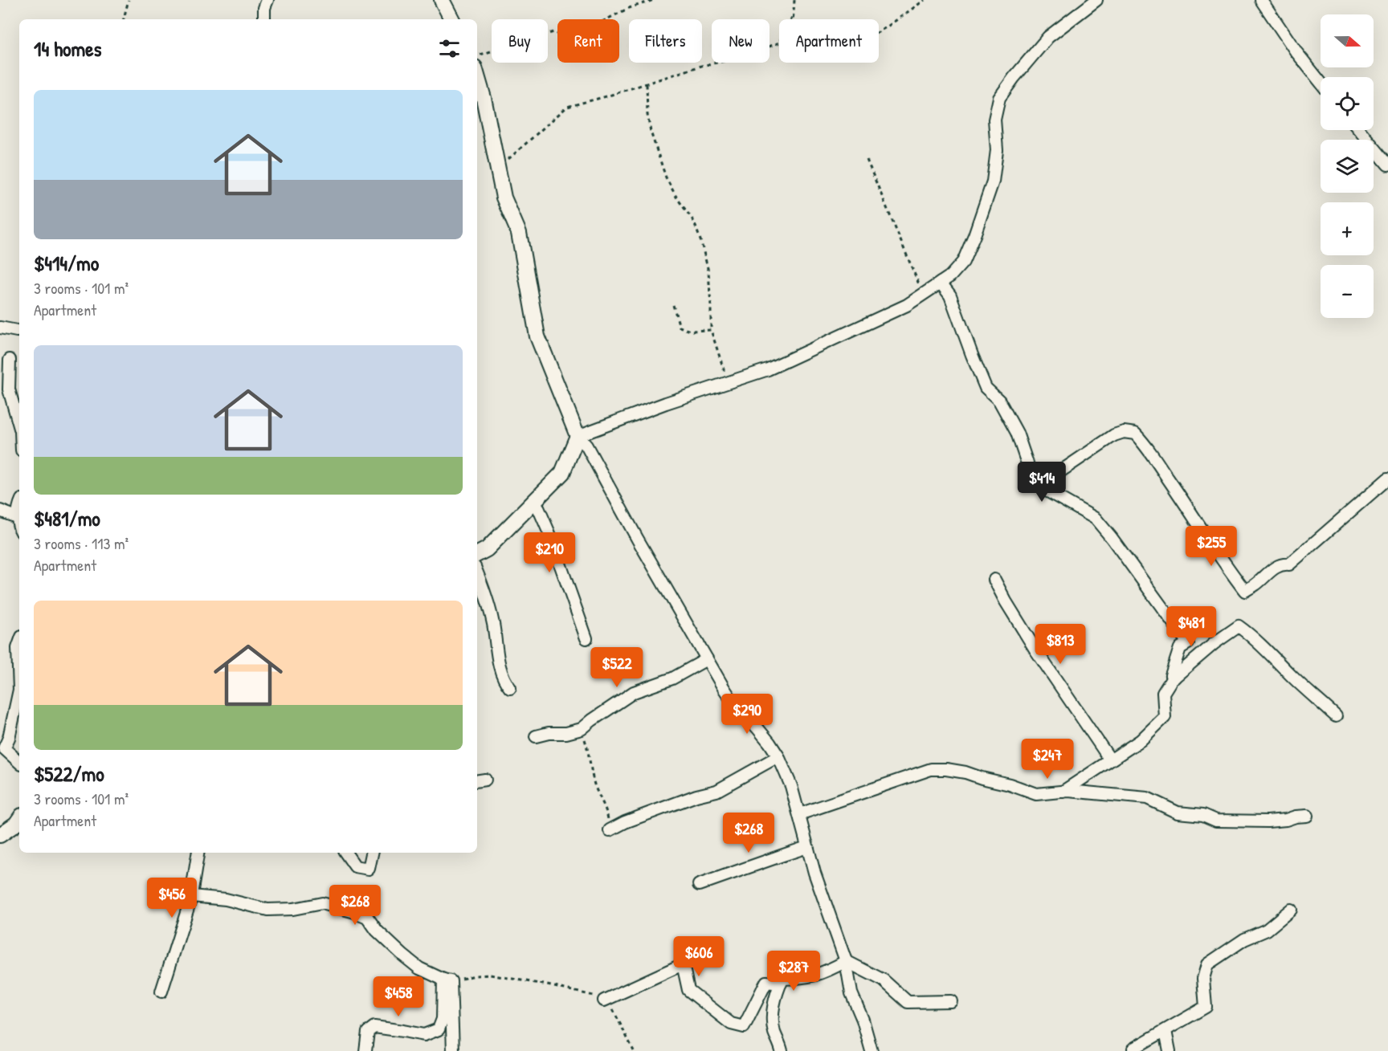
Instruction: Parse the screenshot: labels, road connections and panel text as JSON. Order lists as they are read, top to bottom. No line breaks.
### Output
{"north":"right","page":{"map_buttons":["+","−"],"chip":["Buy","Rent","Filters","New","Apartment"],"heading":"14 homes","list":[{"name":"$414/mo","note":"3 rooms · 101 m² · Apartment"},{"name":"$481/mo","note":"3 rooms · 113 m² · Apartment"},{"name":"$522/mo","note":"3 rooms · 101 m² · Apartment"}],"price":["$414","$255","$210","$481","$813","$522","$290","$247","$268","$456","$268","$606","$287","$458"]}}
